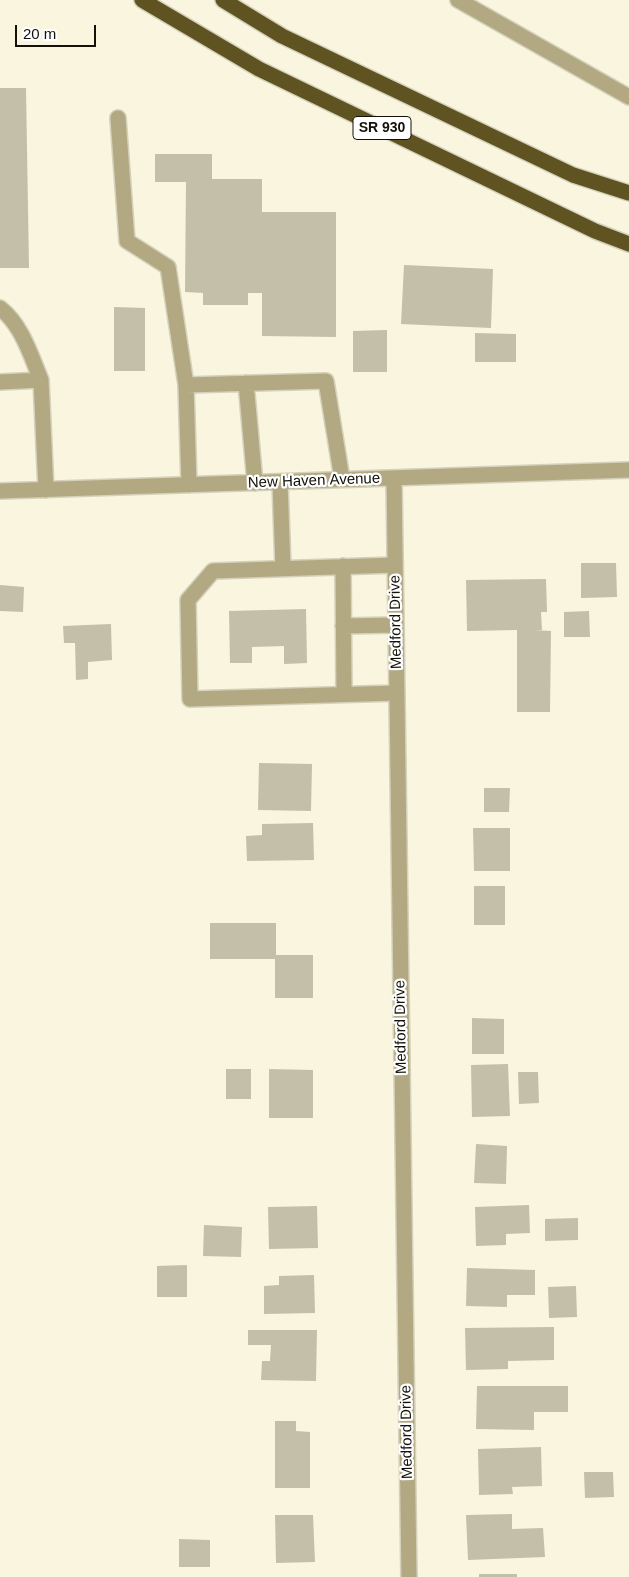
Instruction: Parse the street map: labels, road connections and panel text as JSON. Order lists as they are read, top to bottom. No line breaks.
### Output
{"streets":{"highway":["SR 930"],"street":["New Haven Avenue","Medford Drive"]},"crossings":[["New Haven Avenue","Medford Drive"]],"scale_bar":"20 m"}
